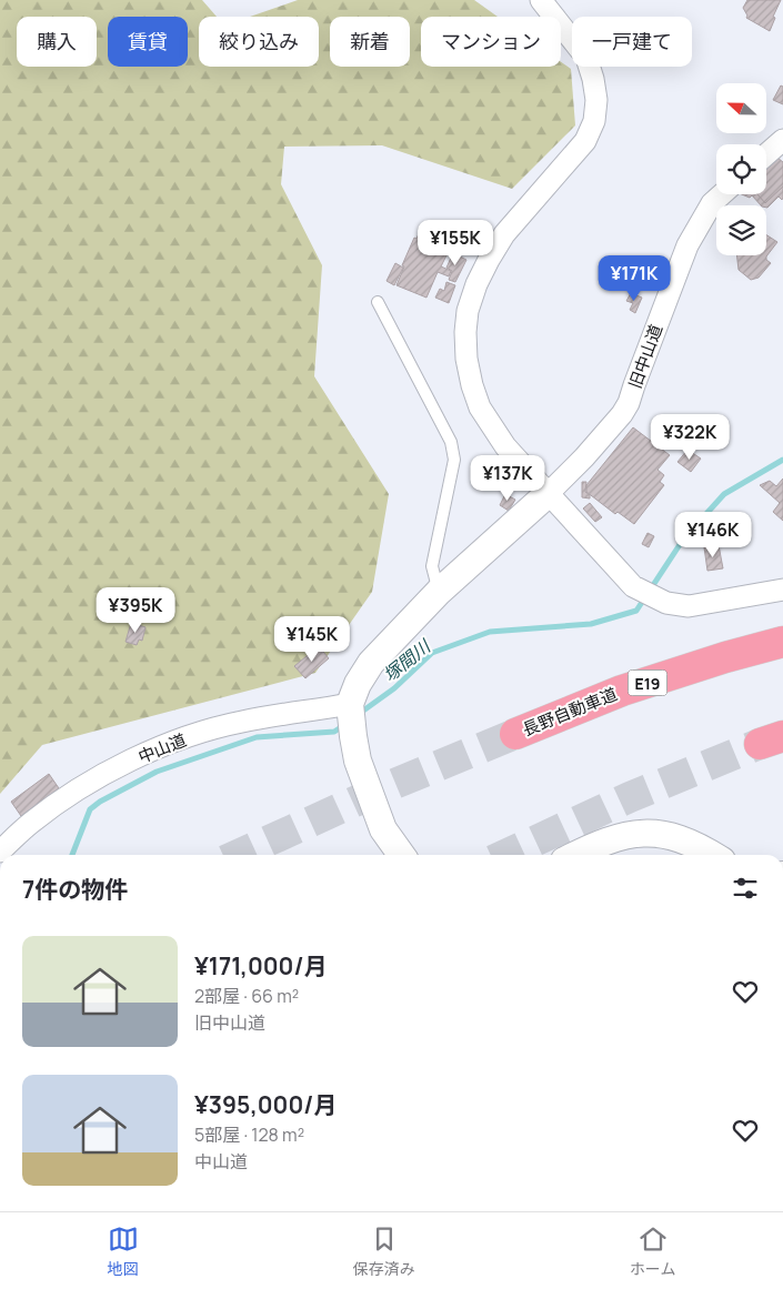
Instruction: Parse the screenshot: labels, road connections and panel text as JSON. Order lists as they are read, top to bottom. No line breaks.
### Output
{"streets":{"highway":["E19","長野自動車道"],"street":["旧中山道","中山道"]},"crossings":[["旧中山道","中山道"]],"water":["塚間川"],"north":"left","page":{"chip":["購入","賃貸","絞り込み","新着","マンション","一戸建て"],"price":["¥155K","¥171K","¥322K","¥137K","¥146K","¥395K","¥145K"],"heading":"7件の物件","list":[{"name":"¥171,000/月","note":"2部屋 · 66 m² · 旧中山道"},{"name":"¥395,000/月","note":"5部屋 · 128 m² · 中山道"}],"tabs":["地図","保存済み","ホーム"]}}
